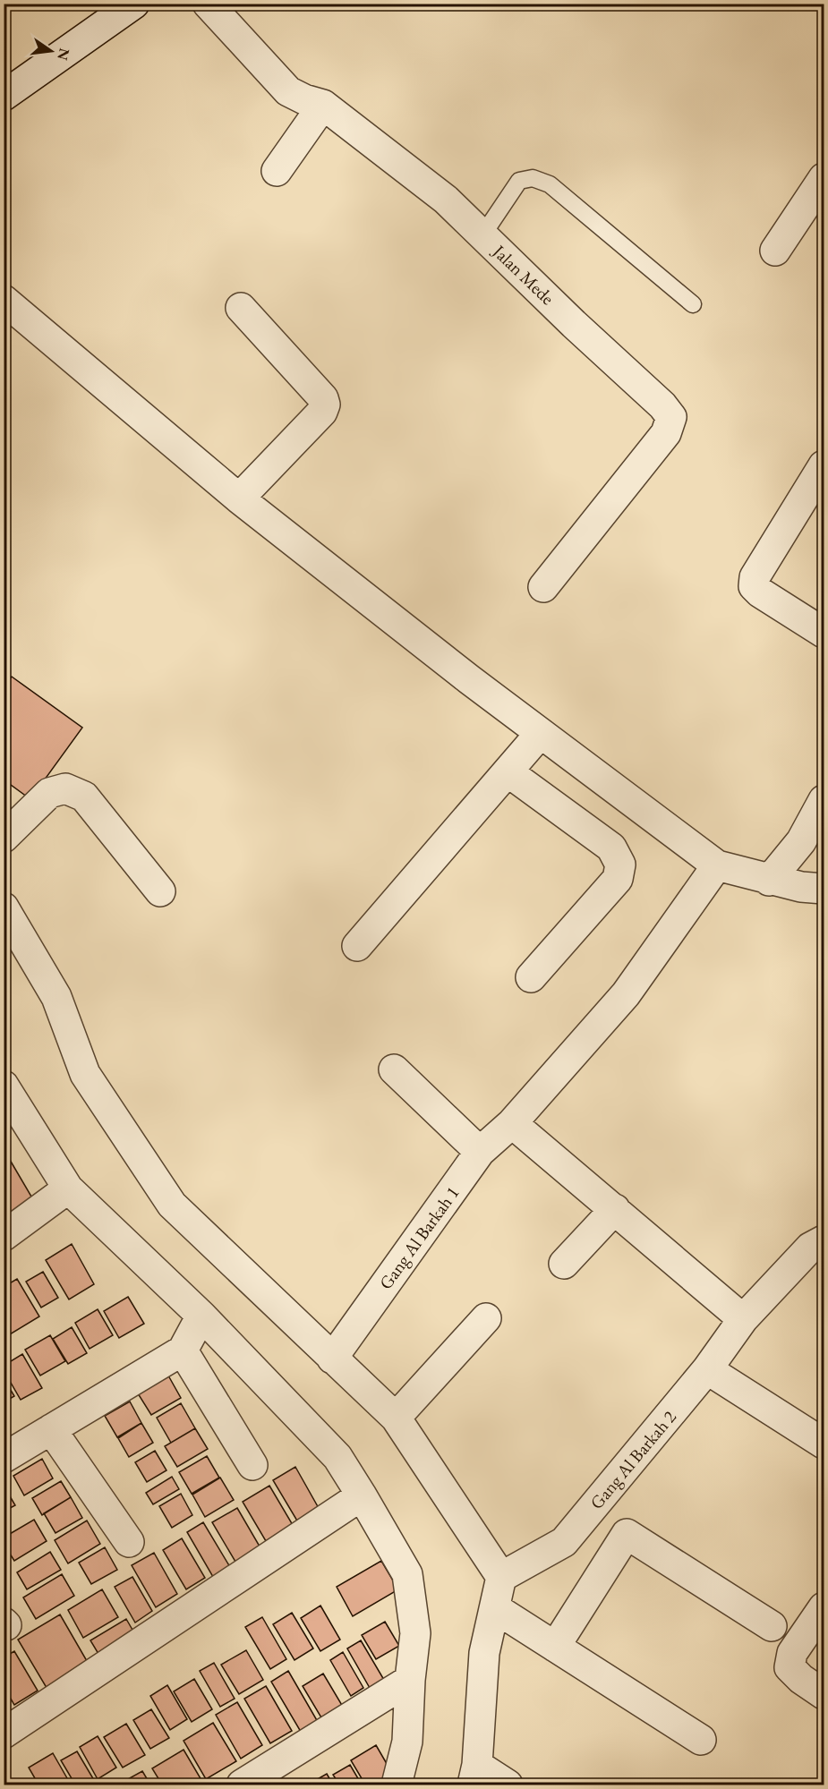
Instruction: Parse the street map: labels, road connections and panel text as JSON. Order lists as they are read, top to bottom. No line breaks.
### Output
{"streets":{"street":["Jalan Mede","Gang Al Barkah 1","Gang Al Barkah 2"]},"north":"right"}
